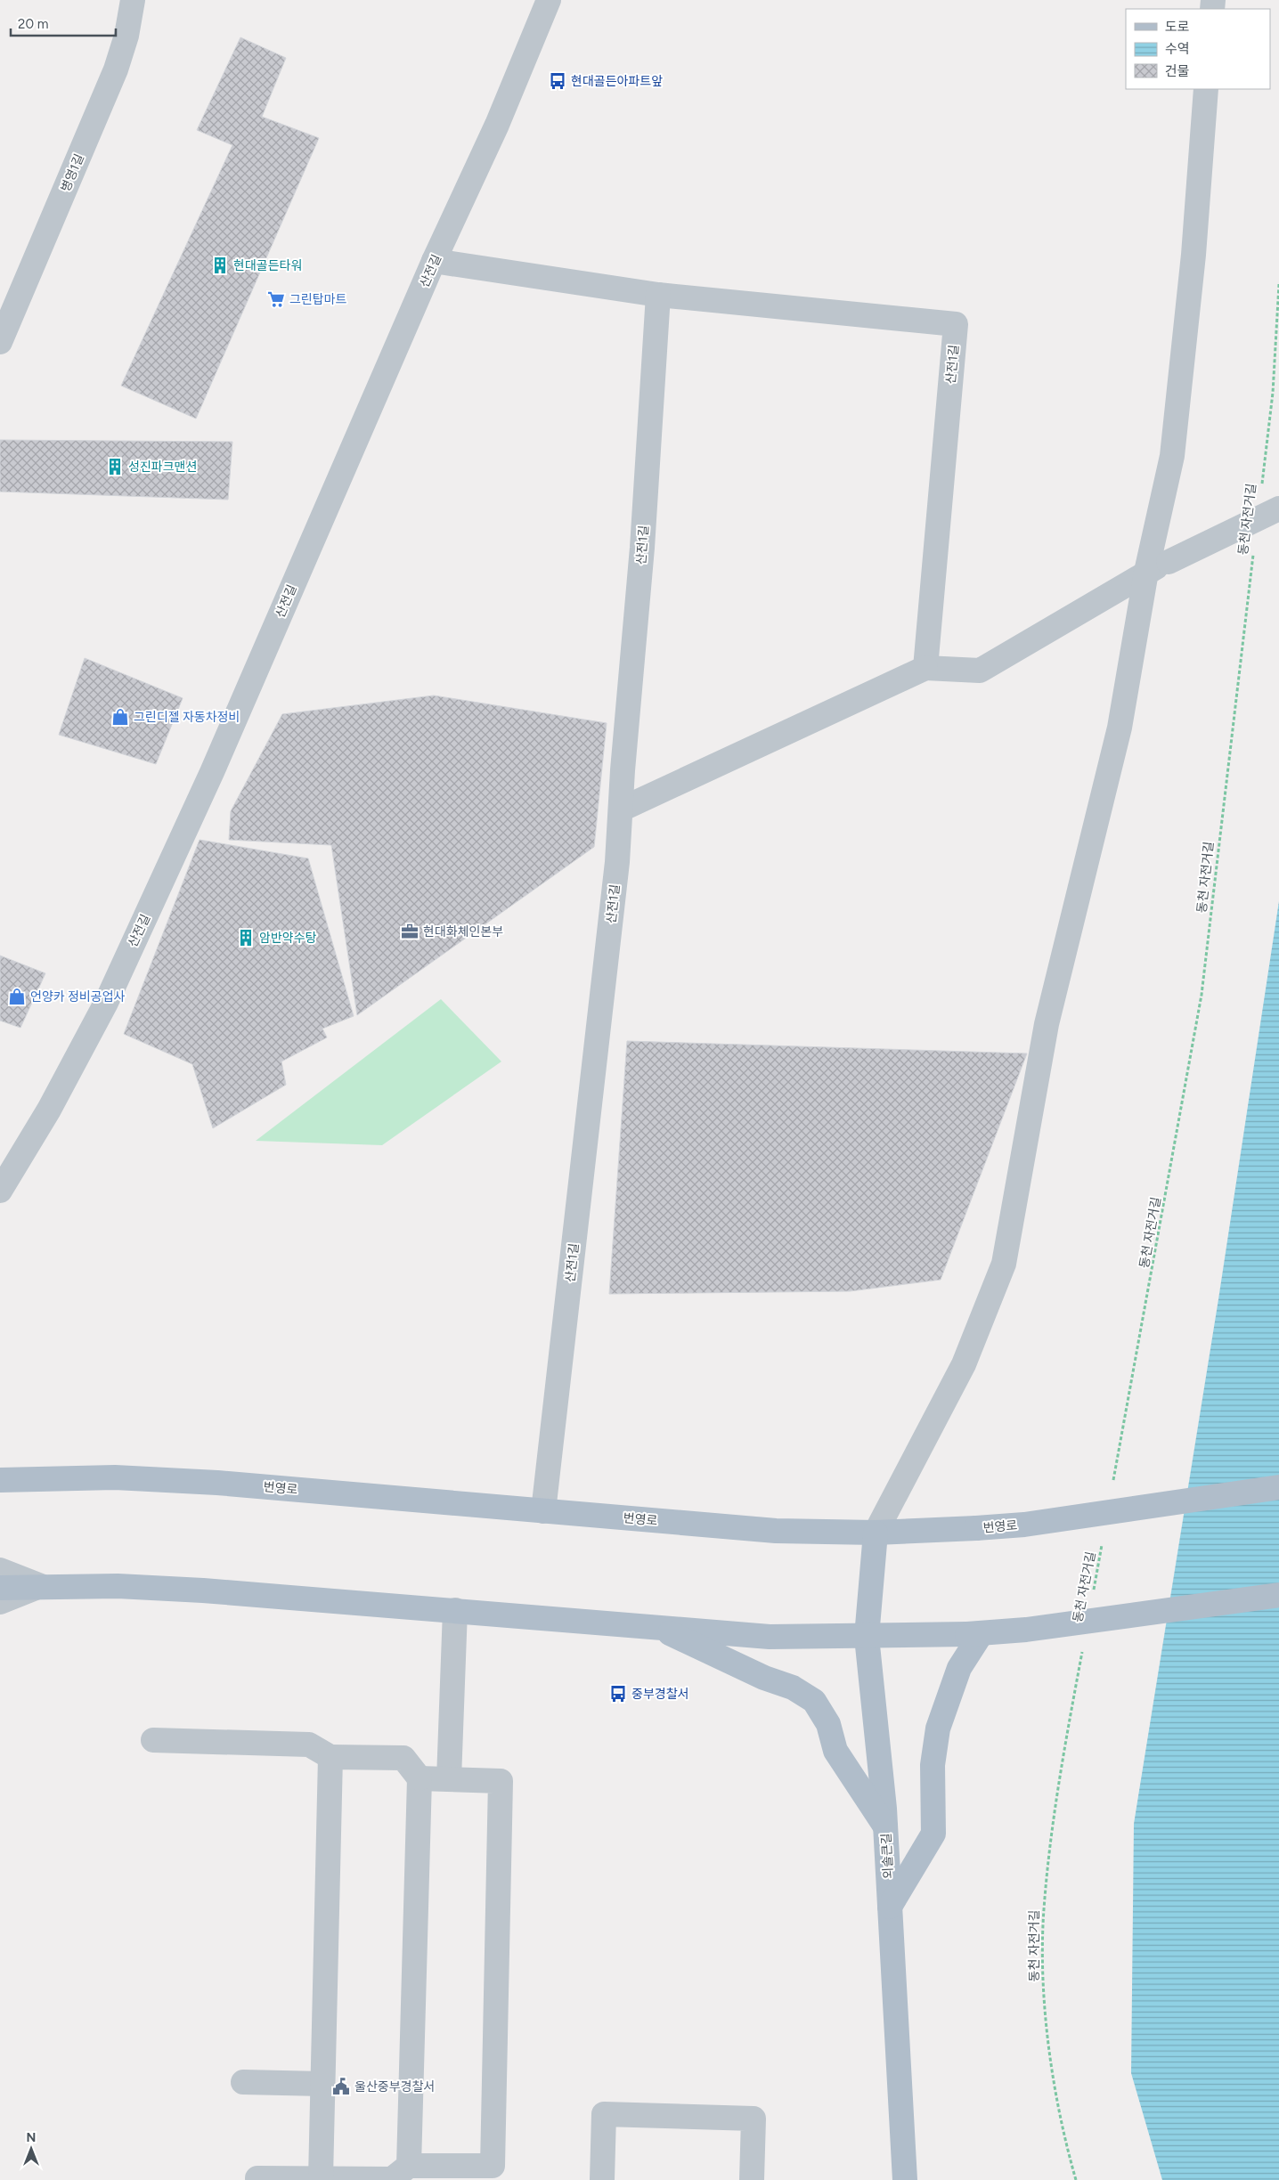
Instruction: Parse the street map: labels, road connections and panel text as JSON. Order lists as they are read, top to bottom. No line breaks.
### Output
{"streets":{"main road":["번영로","외솔큰길"],"street":["병영1길","산전길","산전1길"],"path":["동천 자전거길"]},"crossings":[["산전길","산전1길"],["산전1길","번영로"],["번영로","외솔큰길"]],"places":{"bus stop":["현대골든아파트앞","중부경찰서"],"building":["현대골든타워","성진파크맨션","암반약수탕"],"supermarket":["그린탑마트"],"shop":["그린디젤 자동차정비","언양카 정비공업사"],"office":["현대화체인본부"],"public building":["울산중부경찰서"]},"legend":["도로","수역","건물"],"scale_bar":"20 m","north":"top"}
